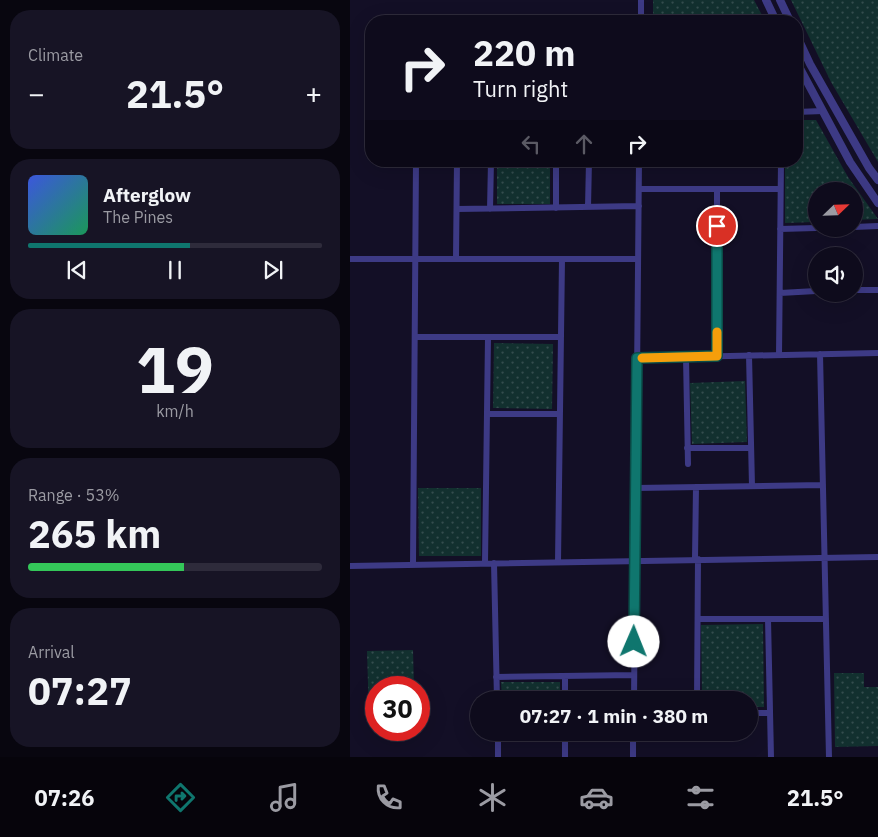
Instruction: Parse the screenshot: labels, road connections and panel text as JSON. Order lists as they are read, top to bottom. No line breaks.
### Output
{"north":"top right","page":{"tile":["Climate",["19","km/h"],["Range · 53%","265 km"],["Arrival","07:27"]],"turn":["220 m","Turn right"],"heat":["−","21.5°","+"],"song":["Afterglow","The Pines"],"limit":"30","trip":"07:27 · 1 min · 380 m","tabs":["07:26","21.5°"]}}
